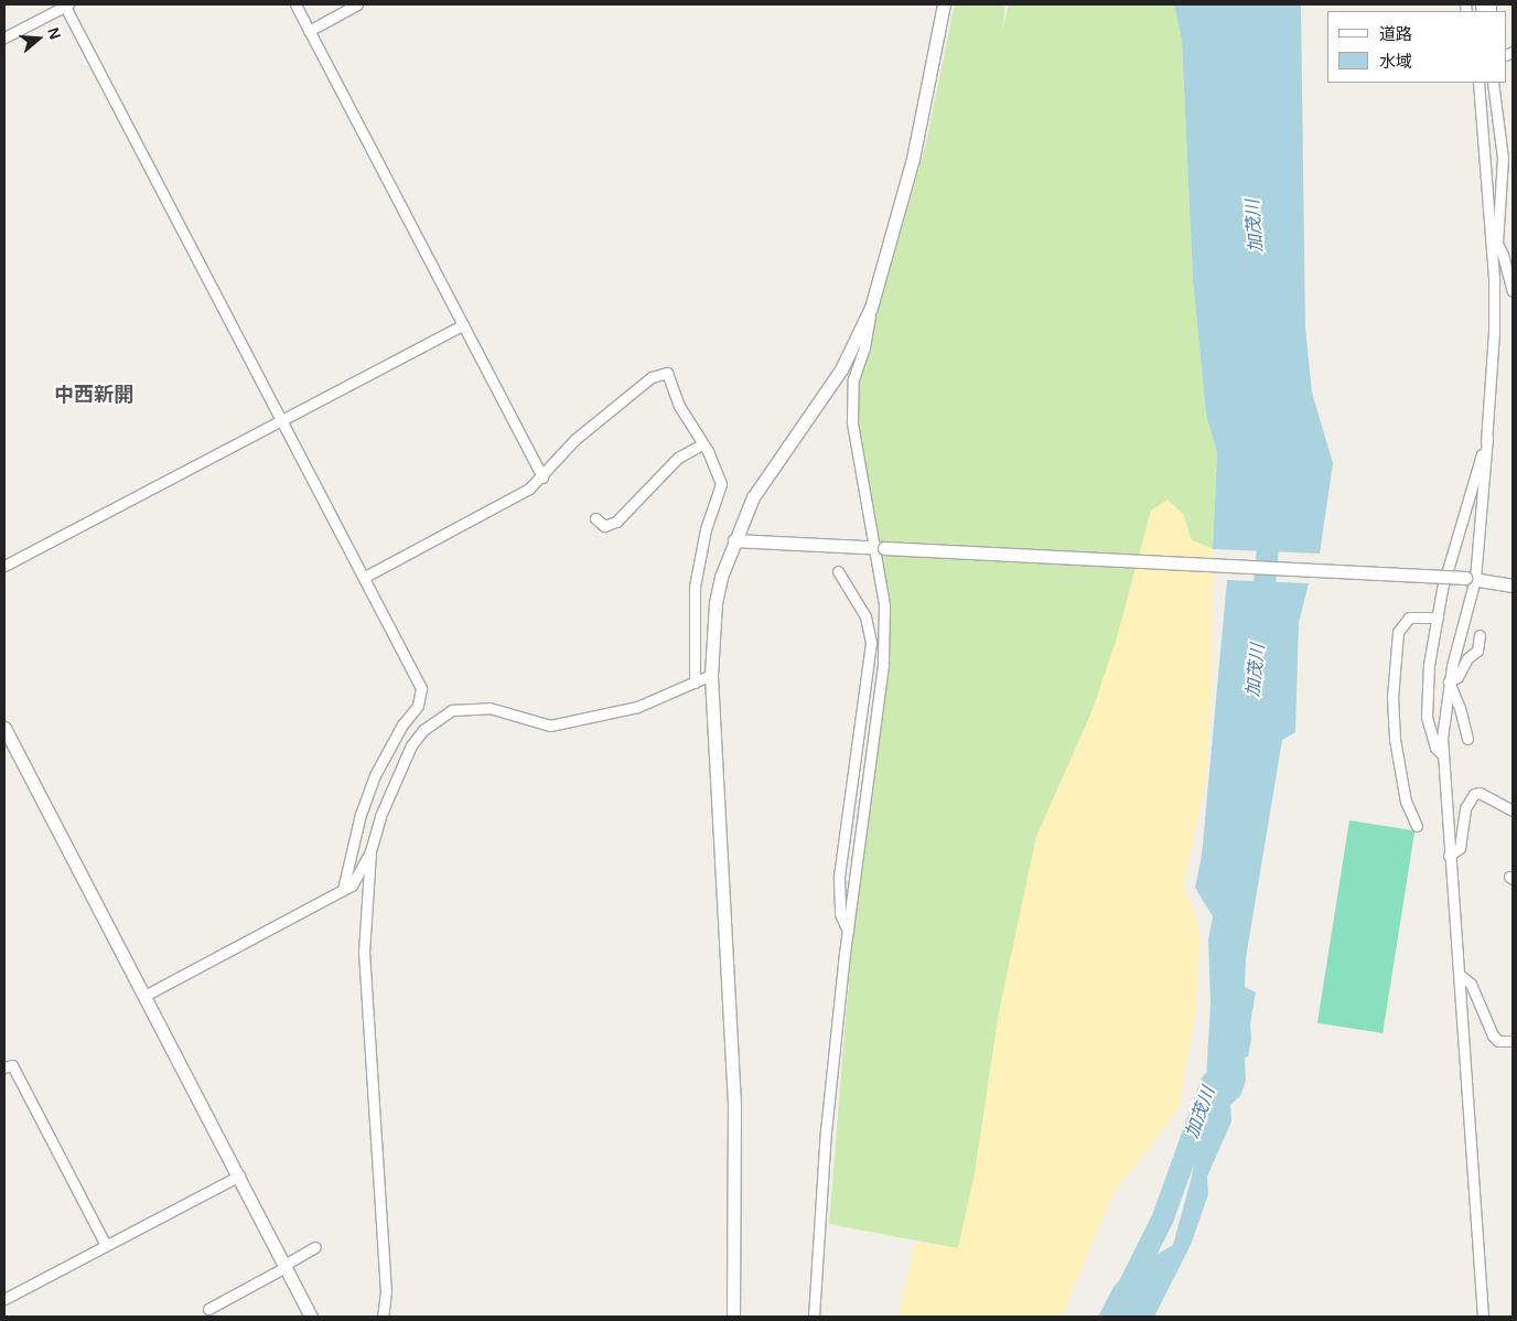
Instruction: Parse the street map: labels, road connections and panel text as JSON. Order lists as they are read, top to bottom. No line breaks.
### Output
{"districts":["中西新開"],"water":["加茂川"],"legend":["道路","水域"],"north":"right"}
